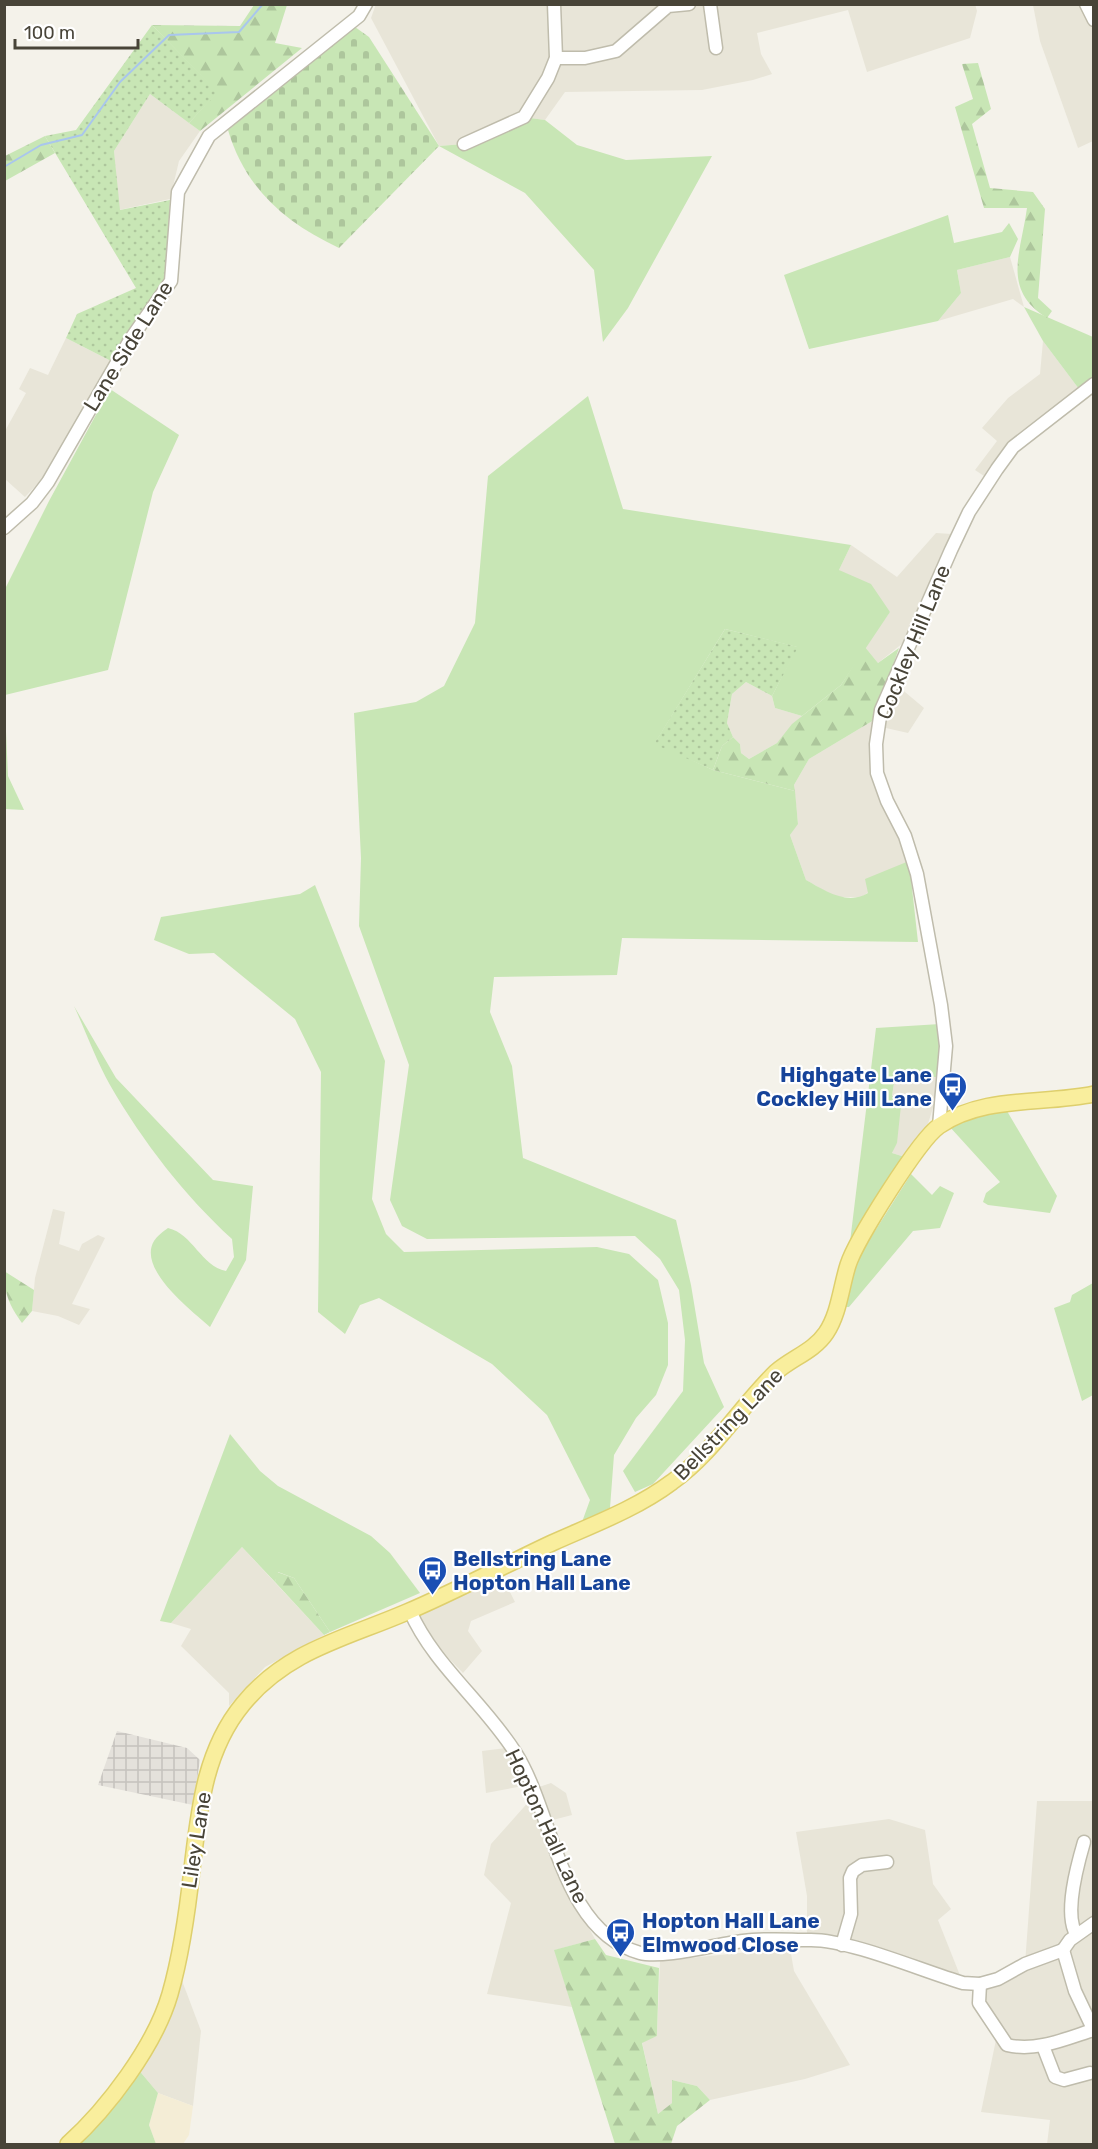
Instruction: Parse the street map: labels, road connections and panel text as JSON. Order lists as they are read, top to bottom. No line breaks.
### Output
{"streets":{"main road":["Bellstring Lane","Liley Lane"],"street":["Lane Side Lane","Cockley Hill Lane","Hopton Hall Lane"]},"crossings":[["Cockley Hill Lane","Bellstring Lane"],["Bellstring Lane","Hopton Hall Lane"],["Bellstring Lane","Liley Lane"],["Hopton Hall Lane","Liley Lane"]],"places":{"bus stop":["Highgate Lane Cockley Hill Lane","Bellstring Lane Hopton Hall Lane","Hopton Hall Lane Elmwood Close"]},"scale_bar":"100 m"}
